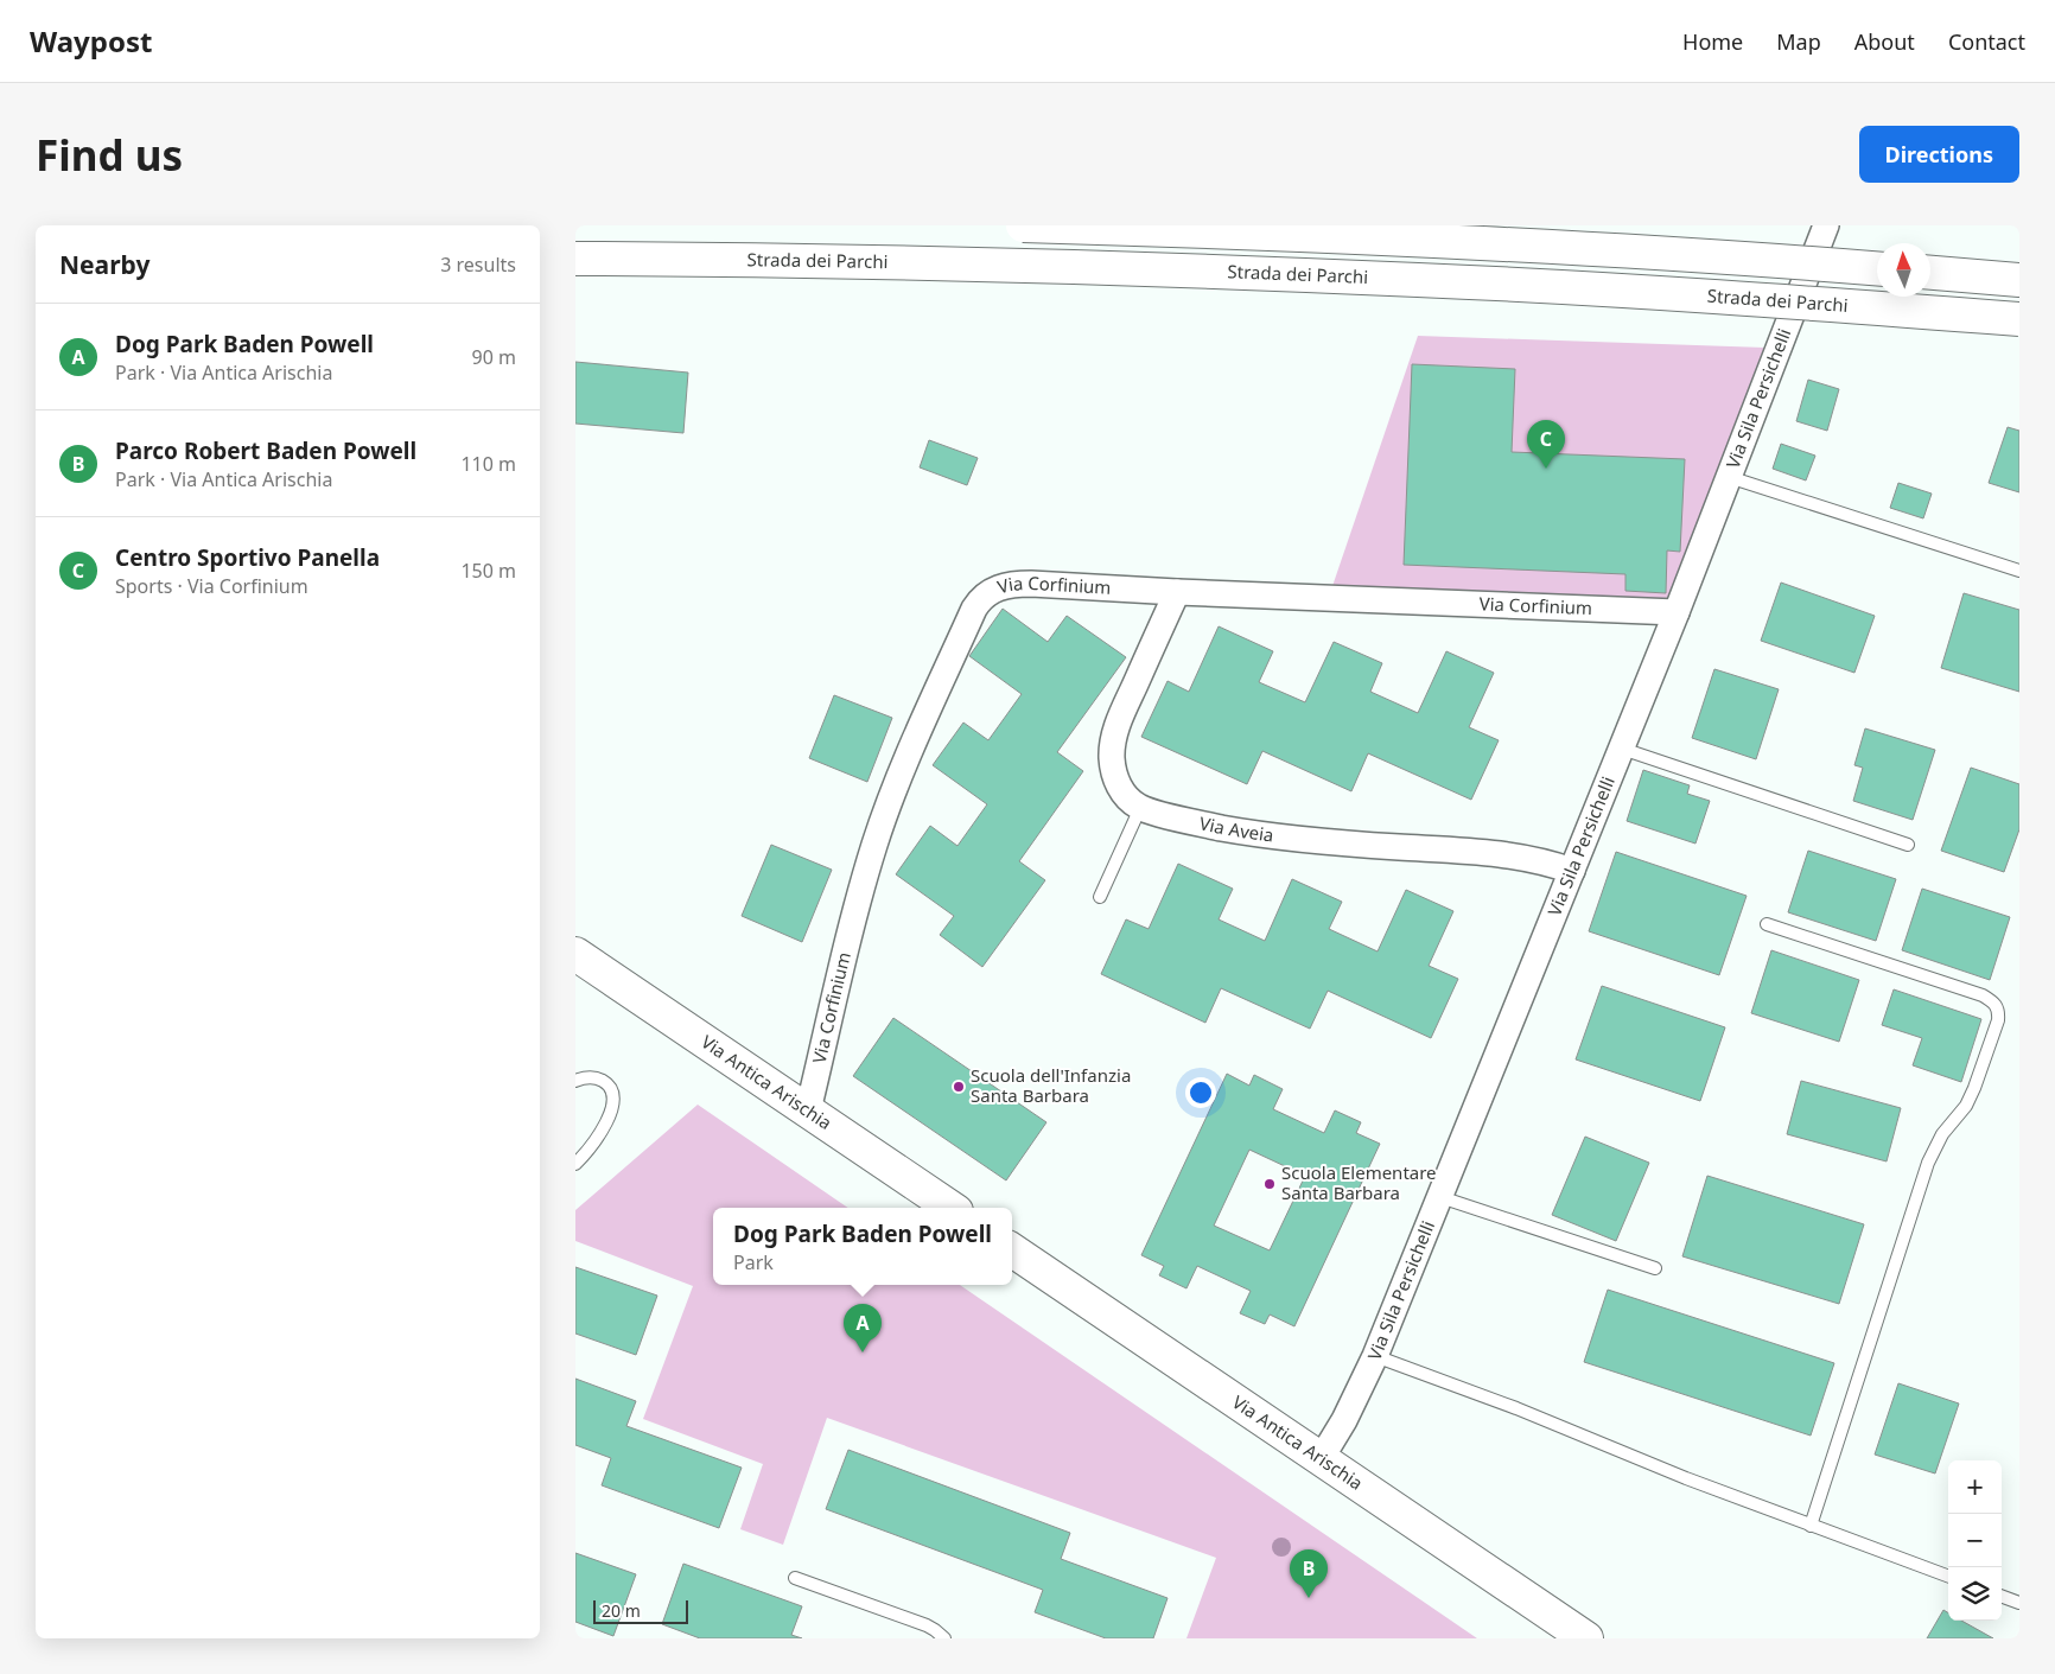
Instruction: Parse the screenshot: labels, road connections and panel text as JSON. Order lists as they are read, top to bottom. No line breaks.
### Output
{"streets":{"main road":["Strada dei Parchi","Via Antica Arischia"],"street":["Via Sila Persichelli","Via Corfinium","Via Aveia"]},"crossings":[["Via Sila Persichelli","Via Corfinium"],["Via Sila Persichelli","Via Aveia"],["Via Sila Persichelli","Via Antica Arischia"],["Via Corfinium","Via Aveia"],["Via Corfinium","Via Antica Arischia"]],"places":["Scuola dell'Infanzia Santa Barbara","Scuola Elementare Santa Barbara"],"scale_bar":"20 m","north":"top","page":{"header":"Waypost","nav":["Home","Map","About","Contact"],"buttons":"Directions","title":"Find us","heading":["Nearby","3 results"],"list":[{"mark":"A","name":"Dog Park Baden Powell","note":"Park · Via Antica Arischia","value":"90 m"},{"mark":"B","name":"Parco Robert Baden Powell","note":"Park · Via Antica Arischia","value":"110 m"},{"mark":"C","name":"Centro Sportivo Panella","note":"Sports · Via Corfinium","value":"150 m"}],"pins":["C","A","B"],"popup":["Dog Park Baden Powell","Park"],"map_buttons":["+","−"],"scale":"20 m"}}
